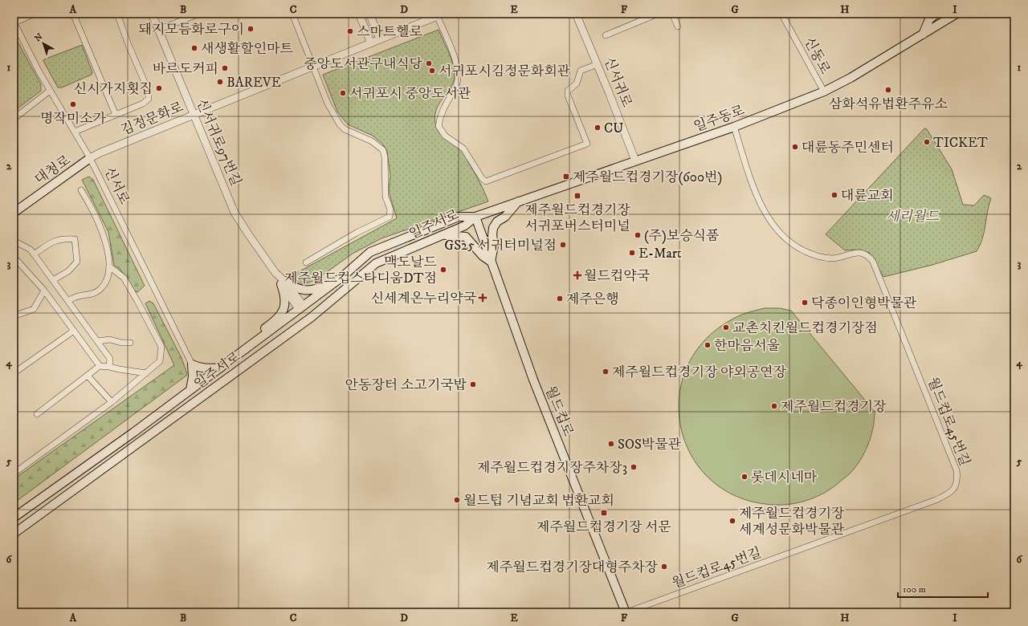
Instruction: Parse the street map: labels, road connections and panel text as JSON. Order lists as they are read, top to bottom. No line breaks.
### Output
{"streets":{"main road":["일주동로","대청로","일주서로","월드컵로"],"street":["신동로","신서귀로","김정문화로","신서귀로97번길","신서로","월드컵로45번길"]},"crossings":[["신동로","일주동로"],["신서귀로","김정문화로"],["신서귀로","일주동로"],["김정문화로","신서귀로97번길"],["김정문화로","대청로"],["김정문화로","신서로"],["일주동로","일주서로"],["일주동로","월드컵로"],["일주동로","월드컵로45번길"],["신서귀로97번길","일주서로"],["대청로","신서로"],["일주서로","월드컵로"],["월드컵로","월드컵로45번길"]],"parks":["세리월드"],"places":{"other":["돼지모듬화로구이","스마트헬로","새생활할인마트","중앙도서관구내식당","바르도커피","서귀포시김정문화회관","BAREVE","신시가지횟집","삼화석유법환주유소","서귀포시 중앙도서관","명작미소가","CU","TICKET","대륜동주민센터","대륜교회","(주)보승식품","GS25 서귀터미널점","E-Mart","맥도날드 제주월드컵스타디움DT점","제주은행","닥종이인형박물관","교촌치킨월드컵경기장점","한마음서울","제주월드컵경기장 야외공연장","안동장터 소고기국밥","제주월드컵경기장","SOS박물관","제주월드컵경기장주차장3","롯데시네마","월드텁 기념교회 법환교회","제주월드컵경기장 세계성문화박물관","제주월드컵경기장대형주차장"],"transit":["제주월드컵경기장(600번)","제주월드컵경기장 서귀포버스터미널","제주월드컵경기장 서문"],"health":["월드컵약국","신세계온누리약국"]},"scale_bar":"100 m","north":"top left","grid":{"columns":["A","B","C","D","E","F","G","H","I"],"rows":["1","2","3","4","5","6"]}}
